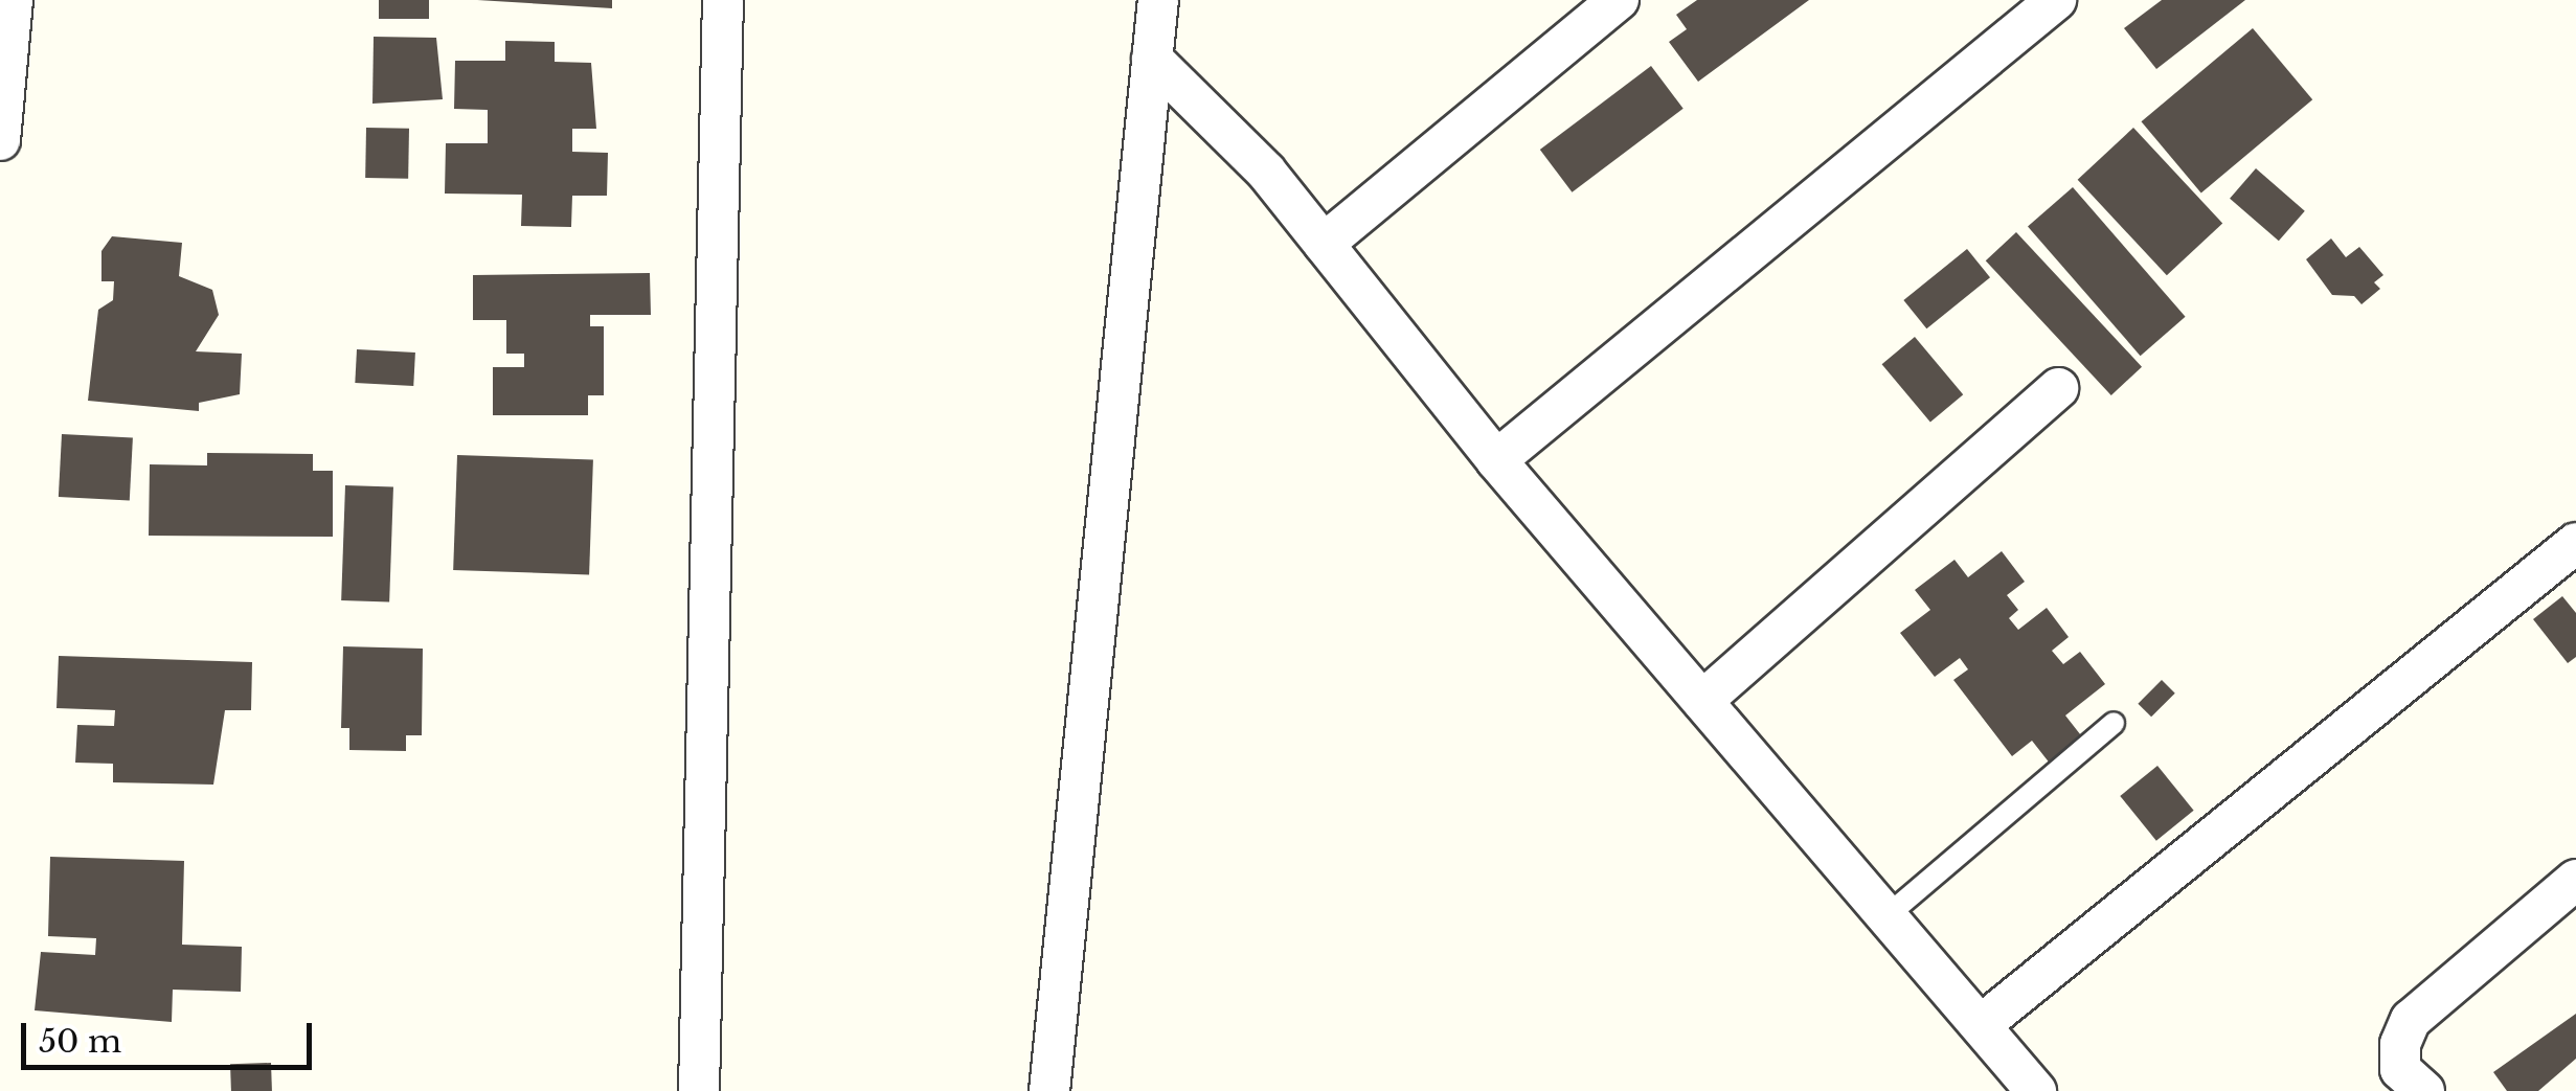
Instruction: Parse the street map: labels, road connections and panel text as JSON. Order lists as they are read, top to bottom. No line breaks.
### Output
{"scale_bar":"50 m"}
